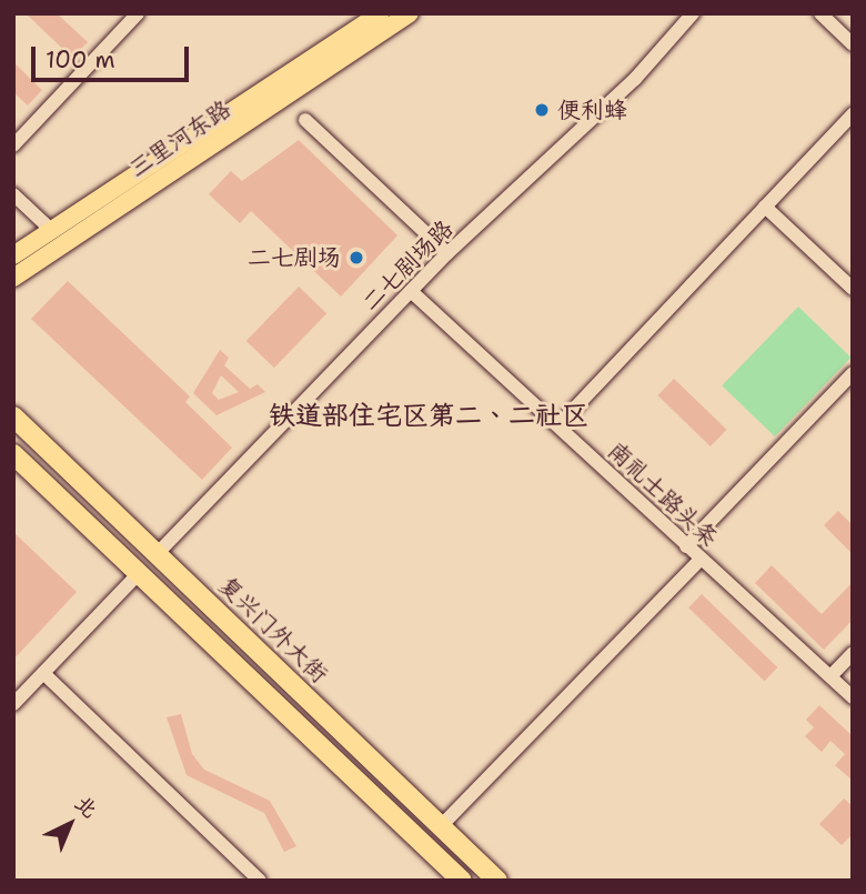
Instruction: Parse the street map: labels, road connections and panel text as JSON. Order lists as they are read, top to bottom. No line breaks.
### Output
{"streets":{"highway":["复兴门外大街"],"main road":["三里河东路"],"street":["二七剧场路","南礼士路头条"]},"crossings":[["二七剧场路","南礼士路头条"],["二七剧场路","复兴门外大街"]],"districts":["铁道部住宅区第二、二社区"],"places":["便利蜂","二七剧场"],"scale_bar":"100 m","north":"top right"}
